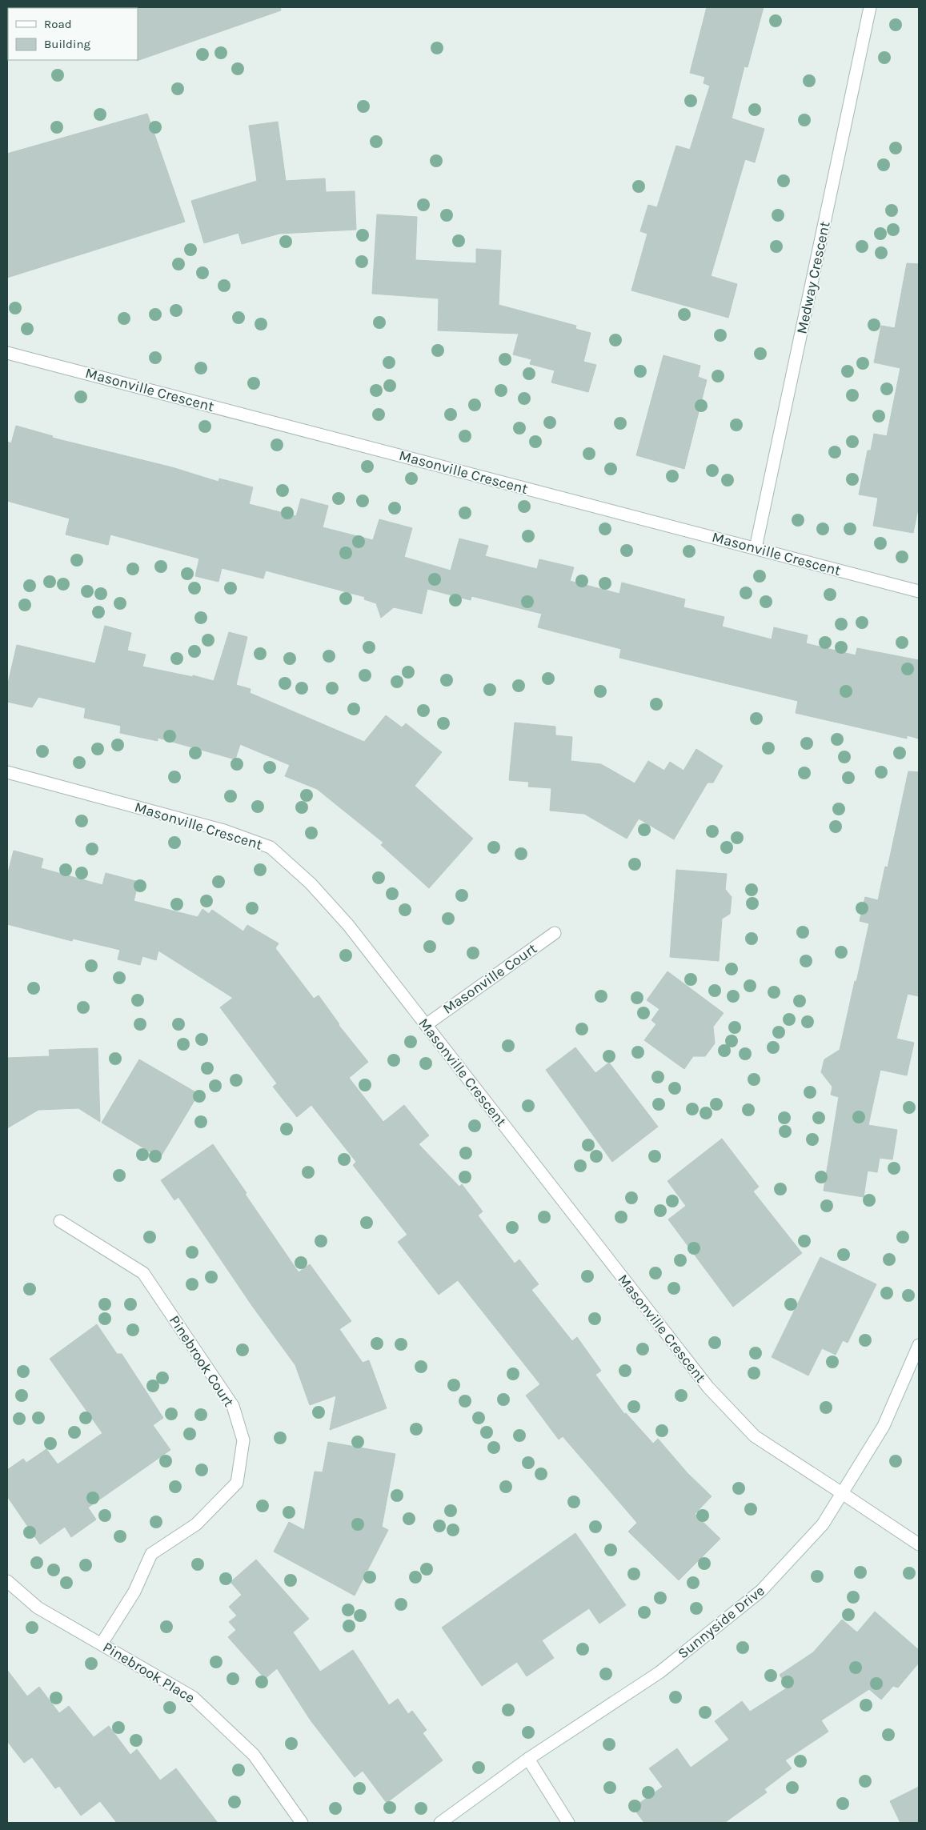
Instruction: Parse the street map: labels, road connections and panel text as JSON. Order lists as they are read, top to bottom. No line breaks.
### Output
{"streets":{"street":["Medway Crescent","Masonville Crescent","Masonville Court","Pinebrook Court","Sunnyside Drive","Pinebrook Place"]},"crossings":[["Medway Crescent","Masonville Crescent"],["Masonville Crescent","Masonville Court"],["Masonville Crescent","Sunnyside Drive"],["Pinebrook Court","Pinebrook Place"]],"legend":["Road","Building"]}
